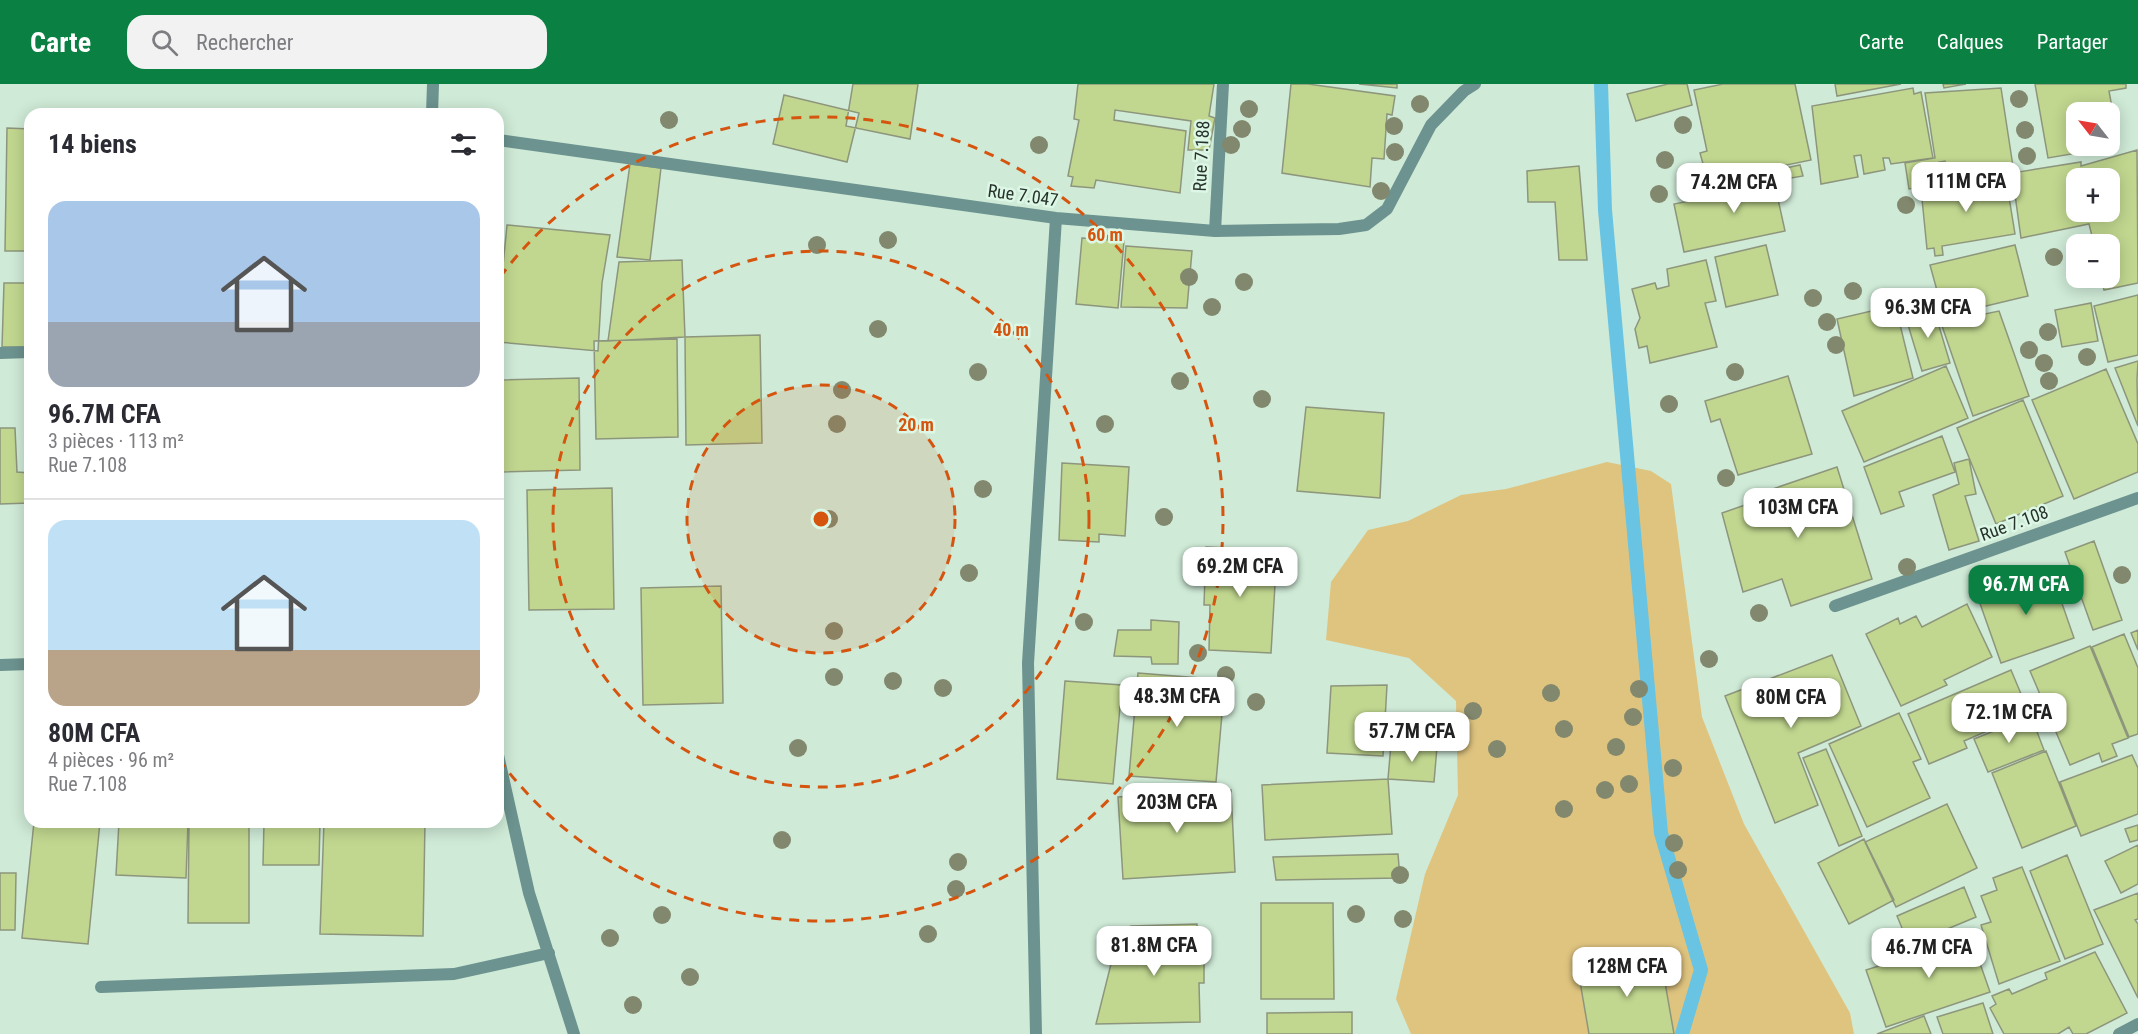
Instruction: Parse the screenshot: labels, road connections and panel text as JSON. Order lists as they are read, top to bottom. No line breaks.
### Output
{"streets":{"street":["Rue 7.188","Rue 7.047","Rue 7.108"]},"crossings":[["Rue 7.188","Rue 7.047"]],"north":"top left","page":{"header":"Carte","search":"Rechercher","nav":["Carte","Calques","Partager"],"map_buttons":["+","−"],"heading":"14 biens","price":["111M CFA","74.2M CFA","96.3M CFA","103M CFA","69.2M CFA","96.7M CFA","48.3M CFA","80M CFA","72.1M CFA","57.7M CFA","203M CFA","81.8M CFA","46.7M CFA","128M CFA"],"list":[{"name":"96.7M CFA","note":"3 pièces · 113 m² · Rue 7.108"},{"name":"80M CFA","note":"4 pièces · 96 m² · Rue 7.108"}]},"rings":["60 m","40 m","20 m"]}
